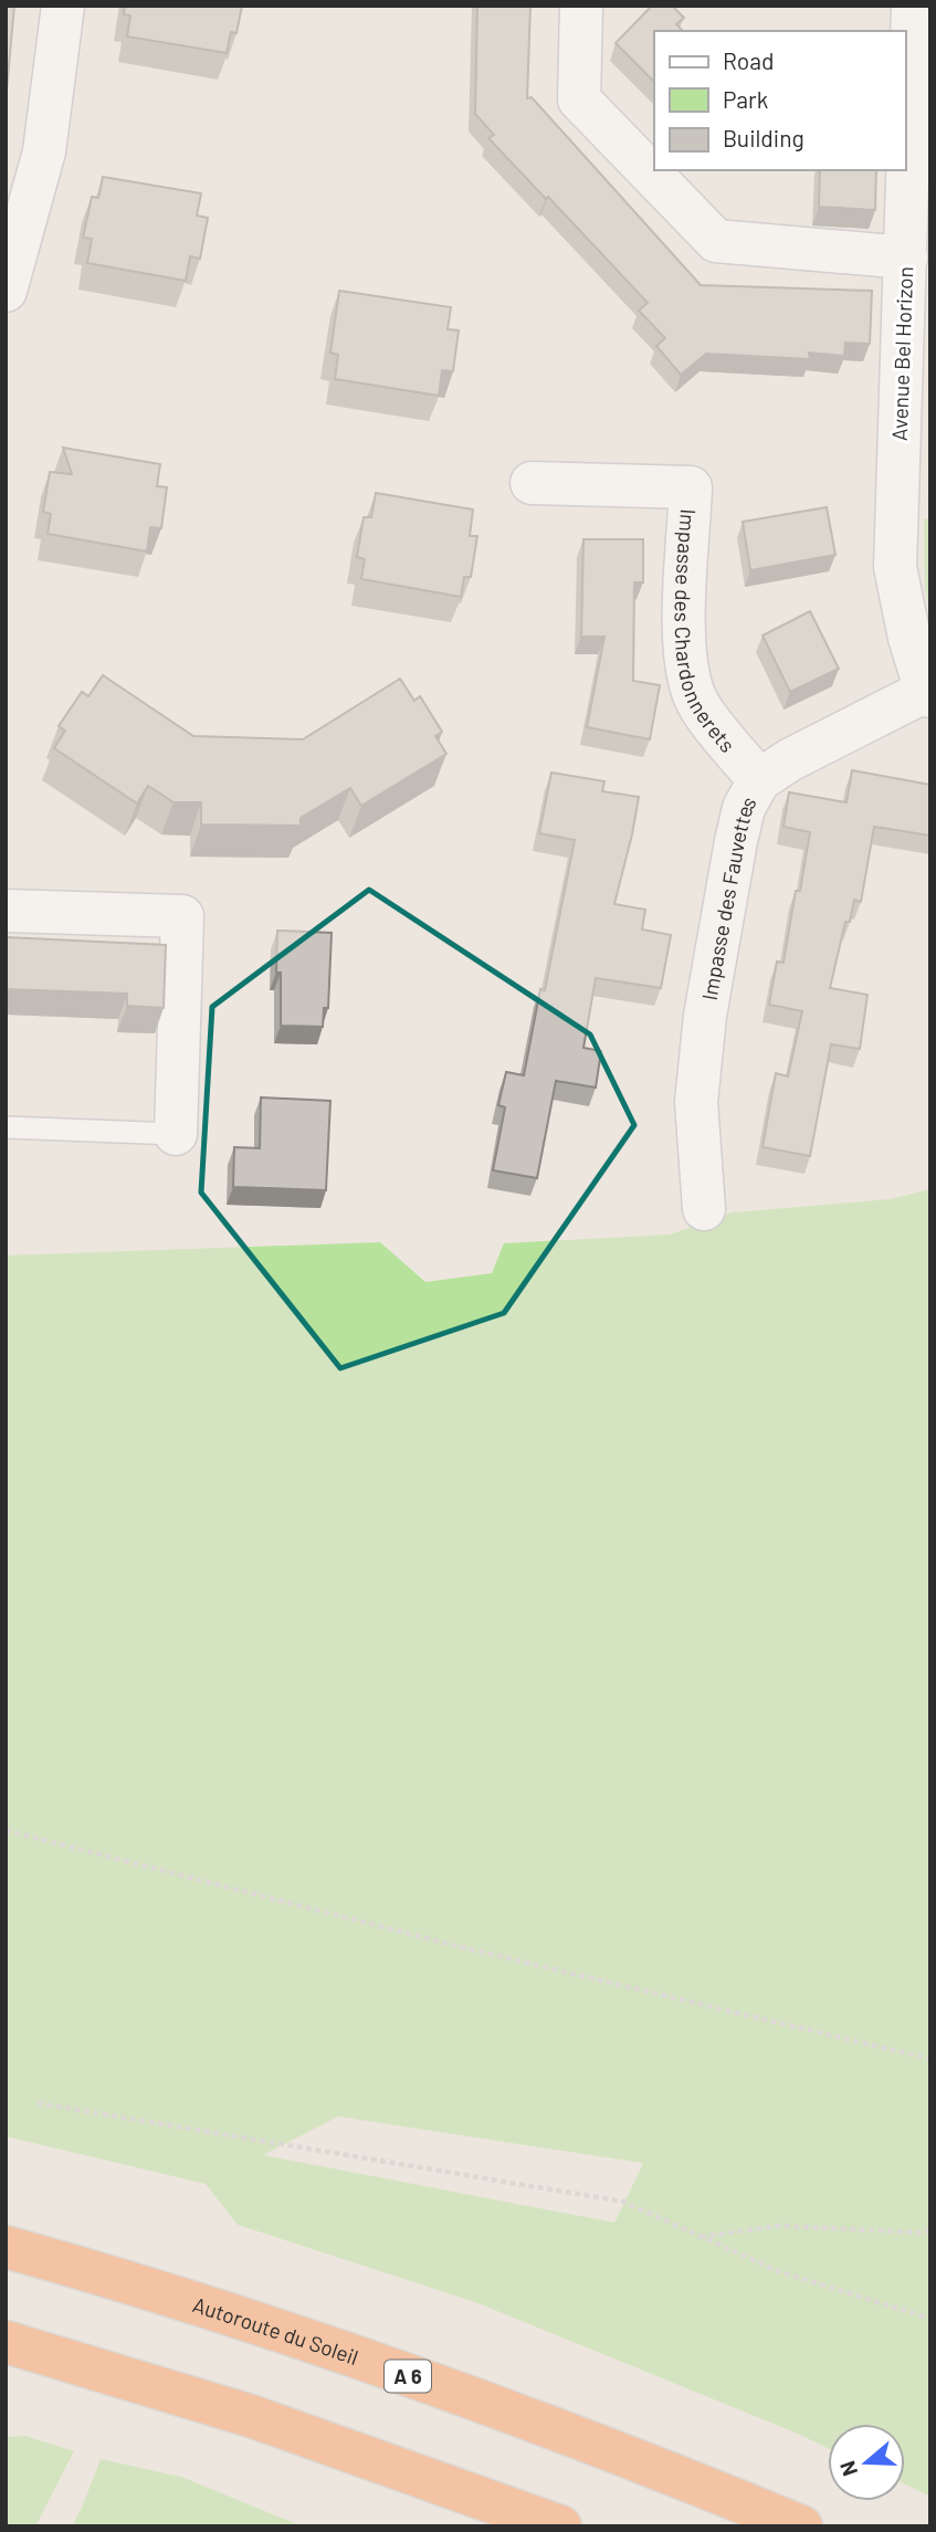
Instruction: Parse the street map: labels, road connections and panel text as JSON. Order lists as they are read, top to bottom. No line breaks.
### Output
{"streets":{"highway":["Autoroute du Soleil","A 6"],"street":["Avenue Bel Horizon","Impasse des Chardonnerets","Impasse des Fauvettes"]},"crossings":[["Avenue Bel Horizon","Impasse des Fauvettes"],["Impasse des Chardonnerets","Impasse des Fauvettes"]],"legend":["Road","Park","Building"],"north":"left"}
